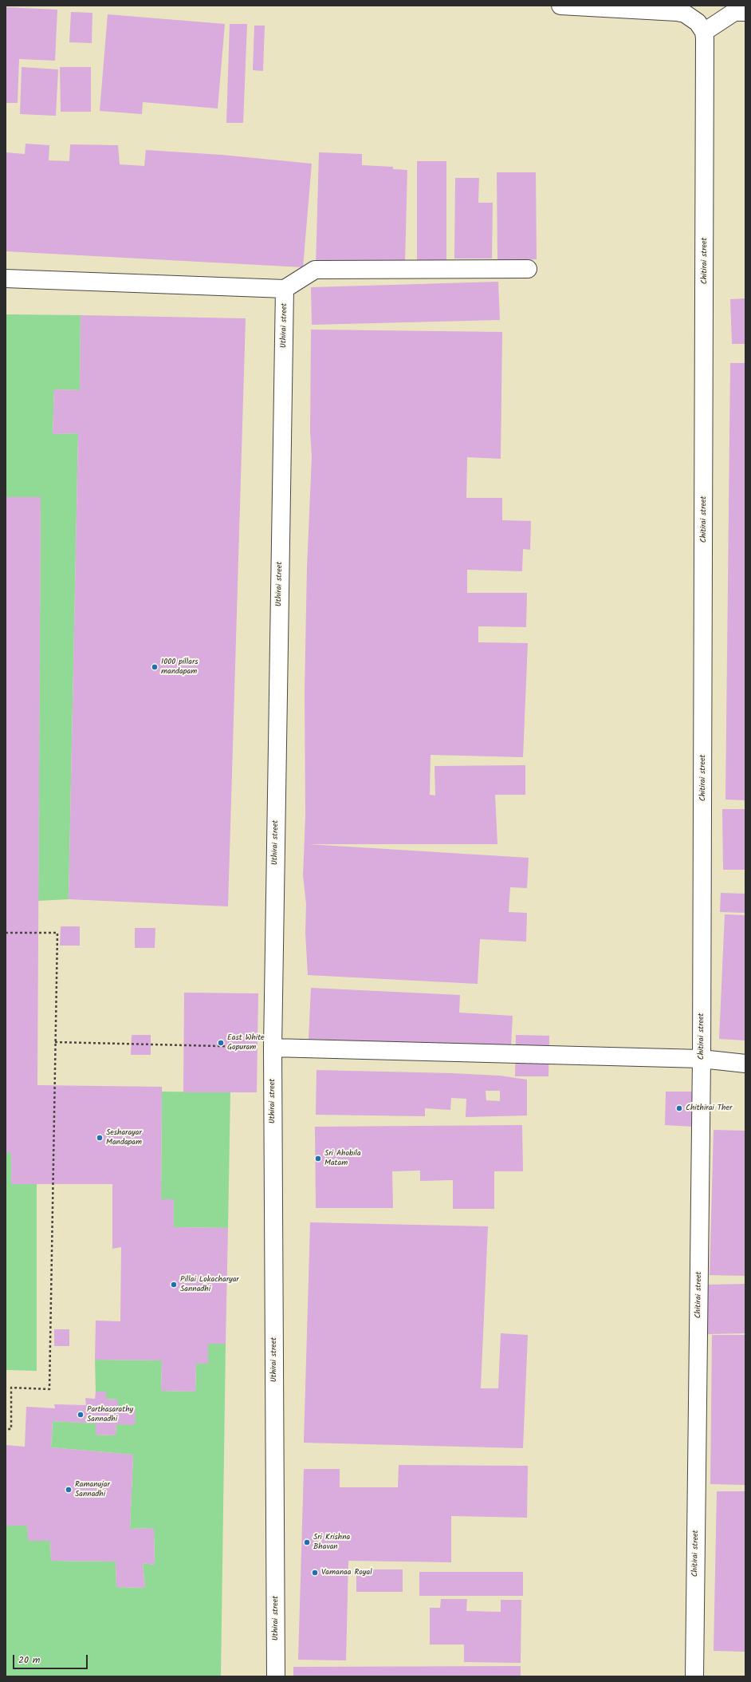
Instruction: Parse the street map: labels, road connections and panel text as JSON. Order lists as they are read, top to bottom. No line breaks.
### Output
{"streets":{"street":["Chitirai street","Uthirai street"]},"places":["1000 pillars mandapam","East White Gopuram","Chithirai Ther","Sesharayar Mandapam","Sri Ahobila Matam","Pillai Lokacharyar Sannadhi","Parthasarathy Sannadhi","Ramanujar Sannadhi","Sri Krishna Bhavan","Vamanaa Royal"],"scale_bar":"20 m"}
